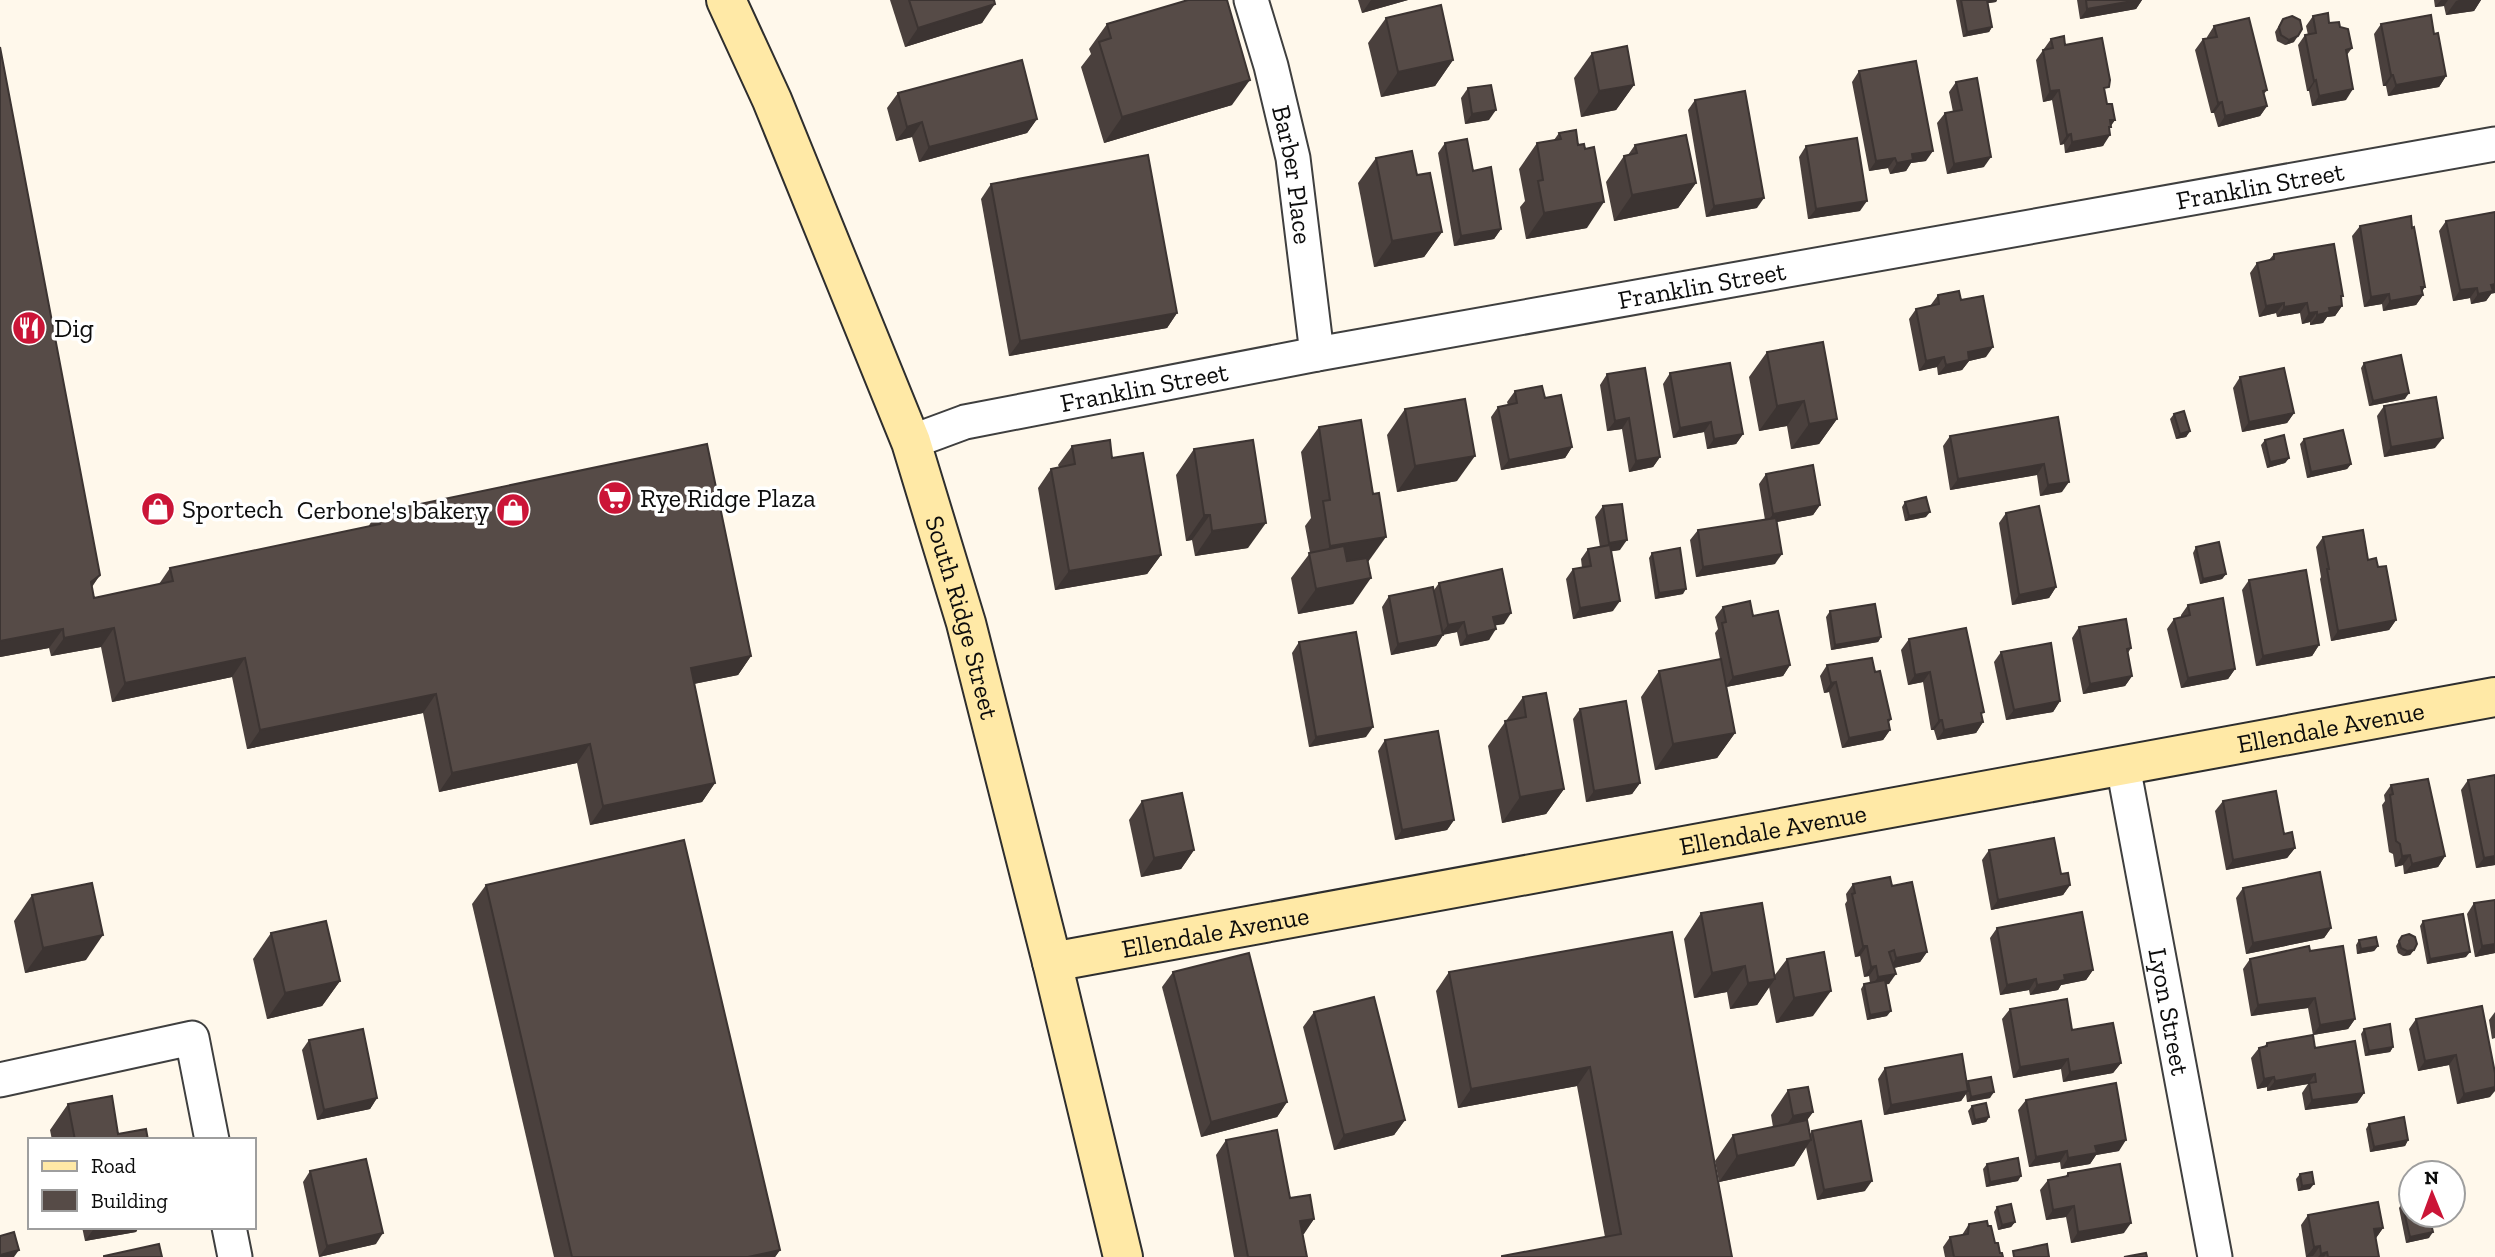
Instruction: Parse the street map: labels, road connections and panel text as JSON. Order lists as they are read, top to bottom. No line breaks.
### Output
{"streets":{"street":["Barber Place","Franklin Street","South Ridge Street","Ellendale Avenue","Lyon Street"]},"crossings":[["Barber Place","Franklin Street"],["Franklin Street","South Ridge Street"],["South Ridge Street","Ellendale Avenue"],["Ellendale Avenue","Lyon Street"]],"places":{"restaurant":["Dig"],"supermarket":["Rye Ridge Plaza"],"shop":["Sportech","Cerbone's bakery"]},"legend":["Road","Building"],"north":"top"}
